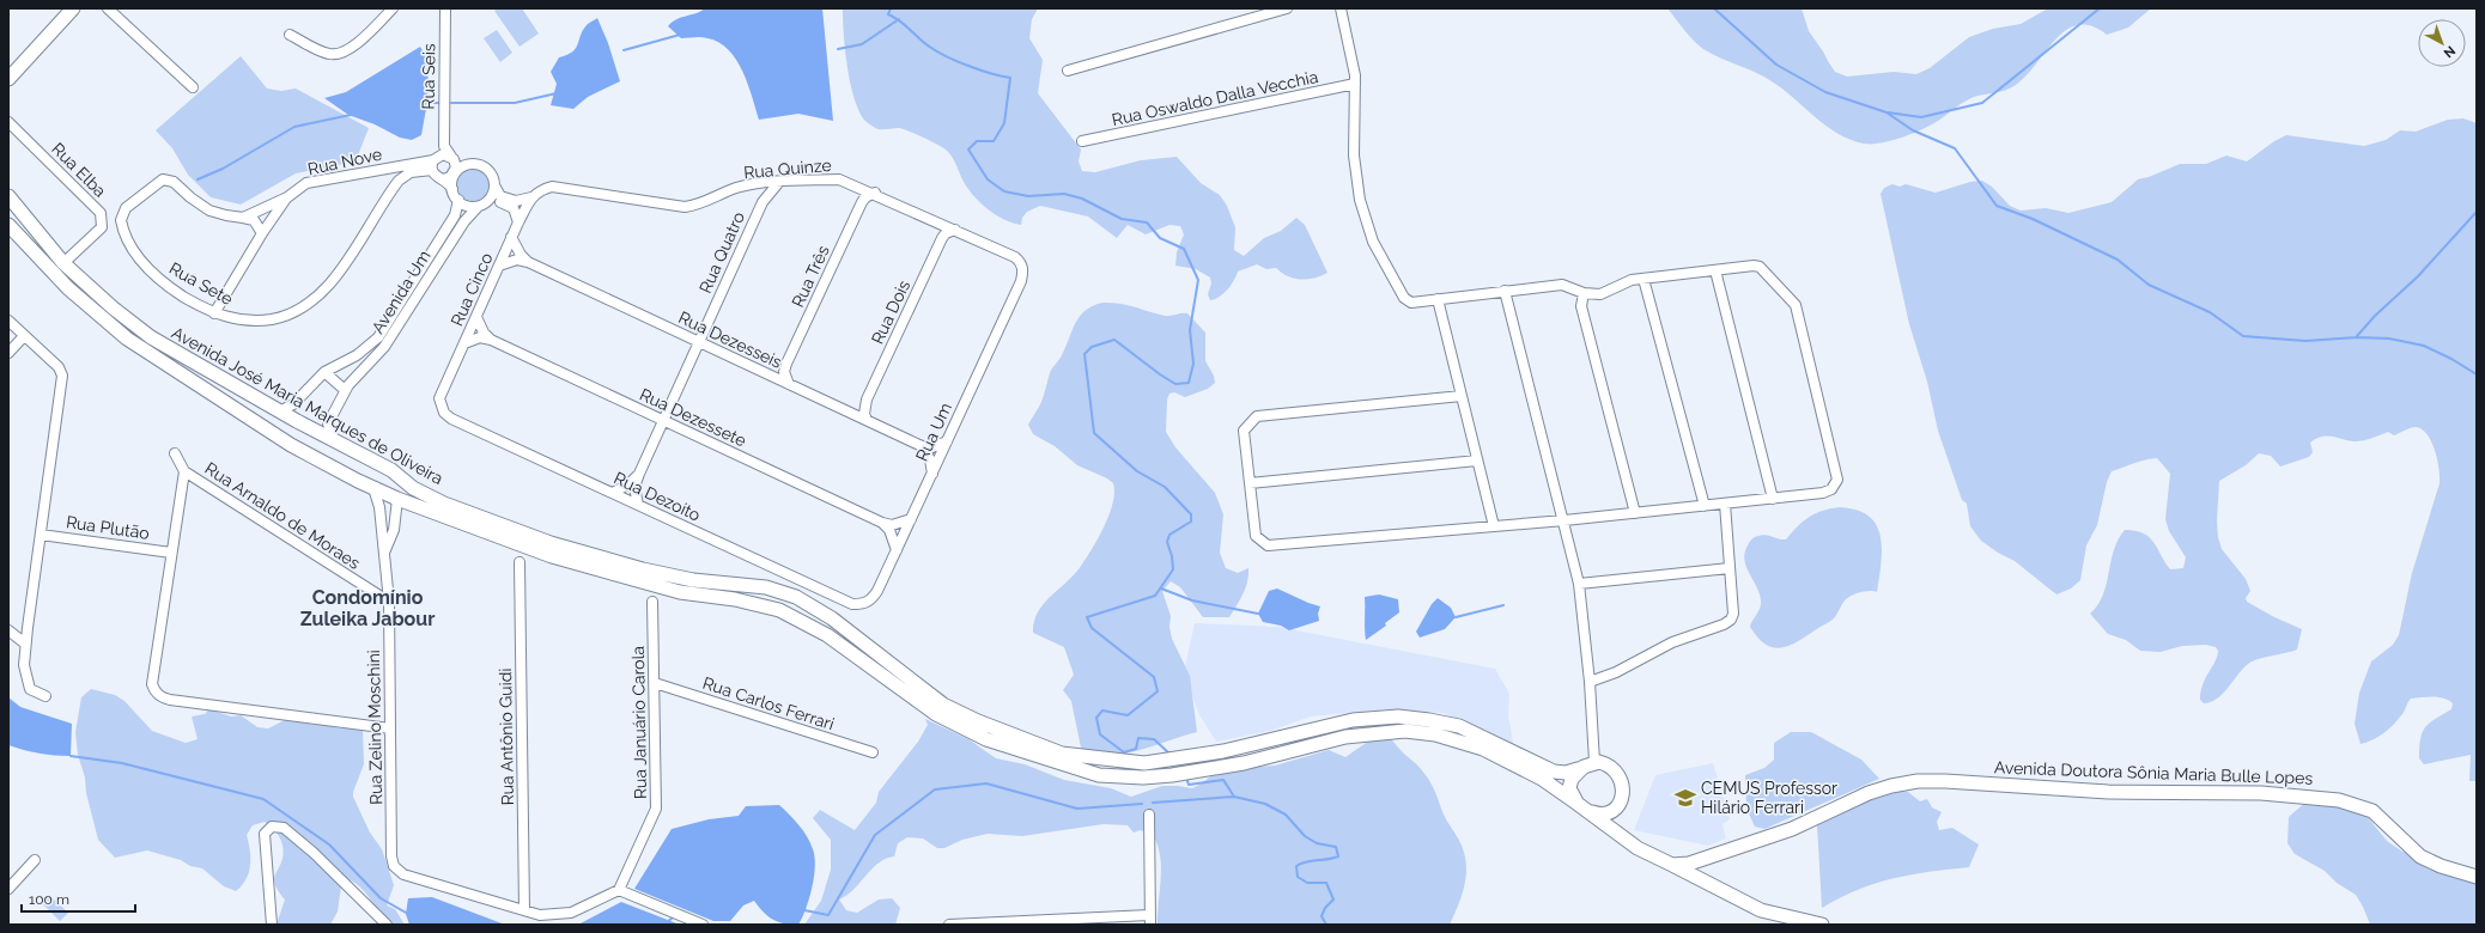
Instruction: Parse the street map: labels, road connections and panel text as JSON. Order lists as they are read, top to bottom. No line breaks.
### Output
{"streets":{"main road":["Avenida José Maria Marques de Oliveira","Avenida Doutora Sônia Maria Bulle Lopes"],"street":["Rua Seis","Rua Oswaldo Dalla Vecchia","Rua Nove","Rua Quinze","Rua Elba","Rua Quatro","Rua Três","Rua Sete","Rua Cinco","Avenida Um","Rua Dois","Rua Dezesseis","Rua Dezessete","Rua Um","Rua Dezoito","Rua Arnaldo de Moraes","Rua Plutão","Rua Carlos Ferrari","Rua Januário Carola","Rua Zelino Moschini","Rua Antônio Guidi"]},"crossings":[["Rua Nove","Rua Sete"],["Rua Quinze","Rua Quatro"],["Rua Quinze","Rua Três"],["Rua Quinze","Rua Cinco"],["Rua Quinze","Rua Um"],["Rua Elba","Avenida José Maria Marques de Oliveira"],["Rua Quatro","Rua Dezesseis"],["Rua Quatro","Rua Dezessete"],["Rua Quatro","Rua Dezoito"],["Rua Cinco","Rua Dezesseis"],["Rua Cinco","Rua Dezoito"],["Avenida Um","Avenida José Maria Marques de Oliveira"],["Rua Dois","Rua Dezesseis"],["Rua Dezesseis","Rua Um"],["Avenida José Maria Marques de Oliveira","Rua Zelino Moschini"],["Rua Dezessete","Rua Um"],["Rua Um","Rua Dezoito"],["Rua Arnaldo de Moraes","Rua Zelino Moschini"],["Rua Carlos Ferrari","Rua Januário Carola"],["Rua Zelino Moschini","Rua Antônio Guidi"]],"districts":["Condomínio Zuleika Jabour"],"places":{"school or university":["CEMUS Professor Hilário Ferrari"]},"scale_bar":"100 m","north":"bottom right"}
